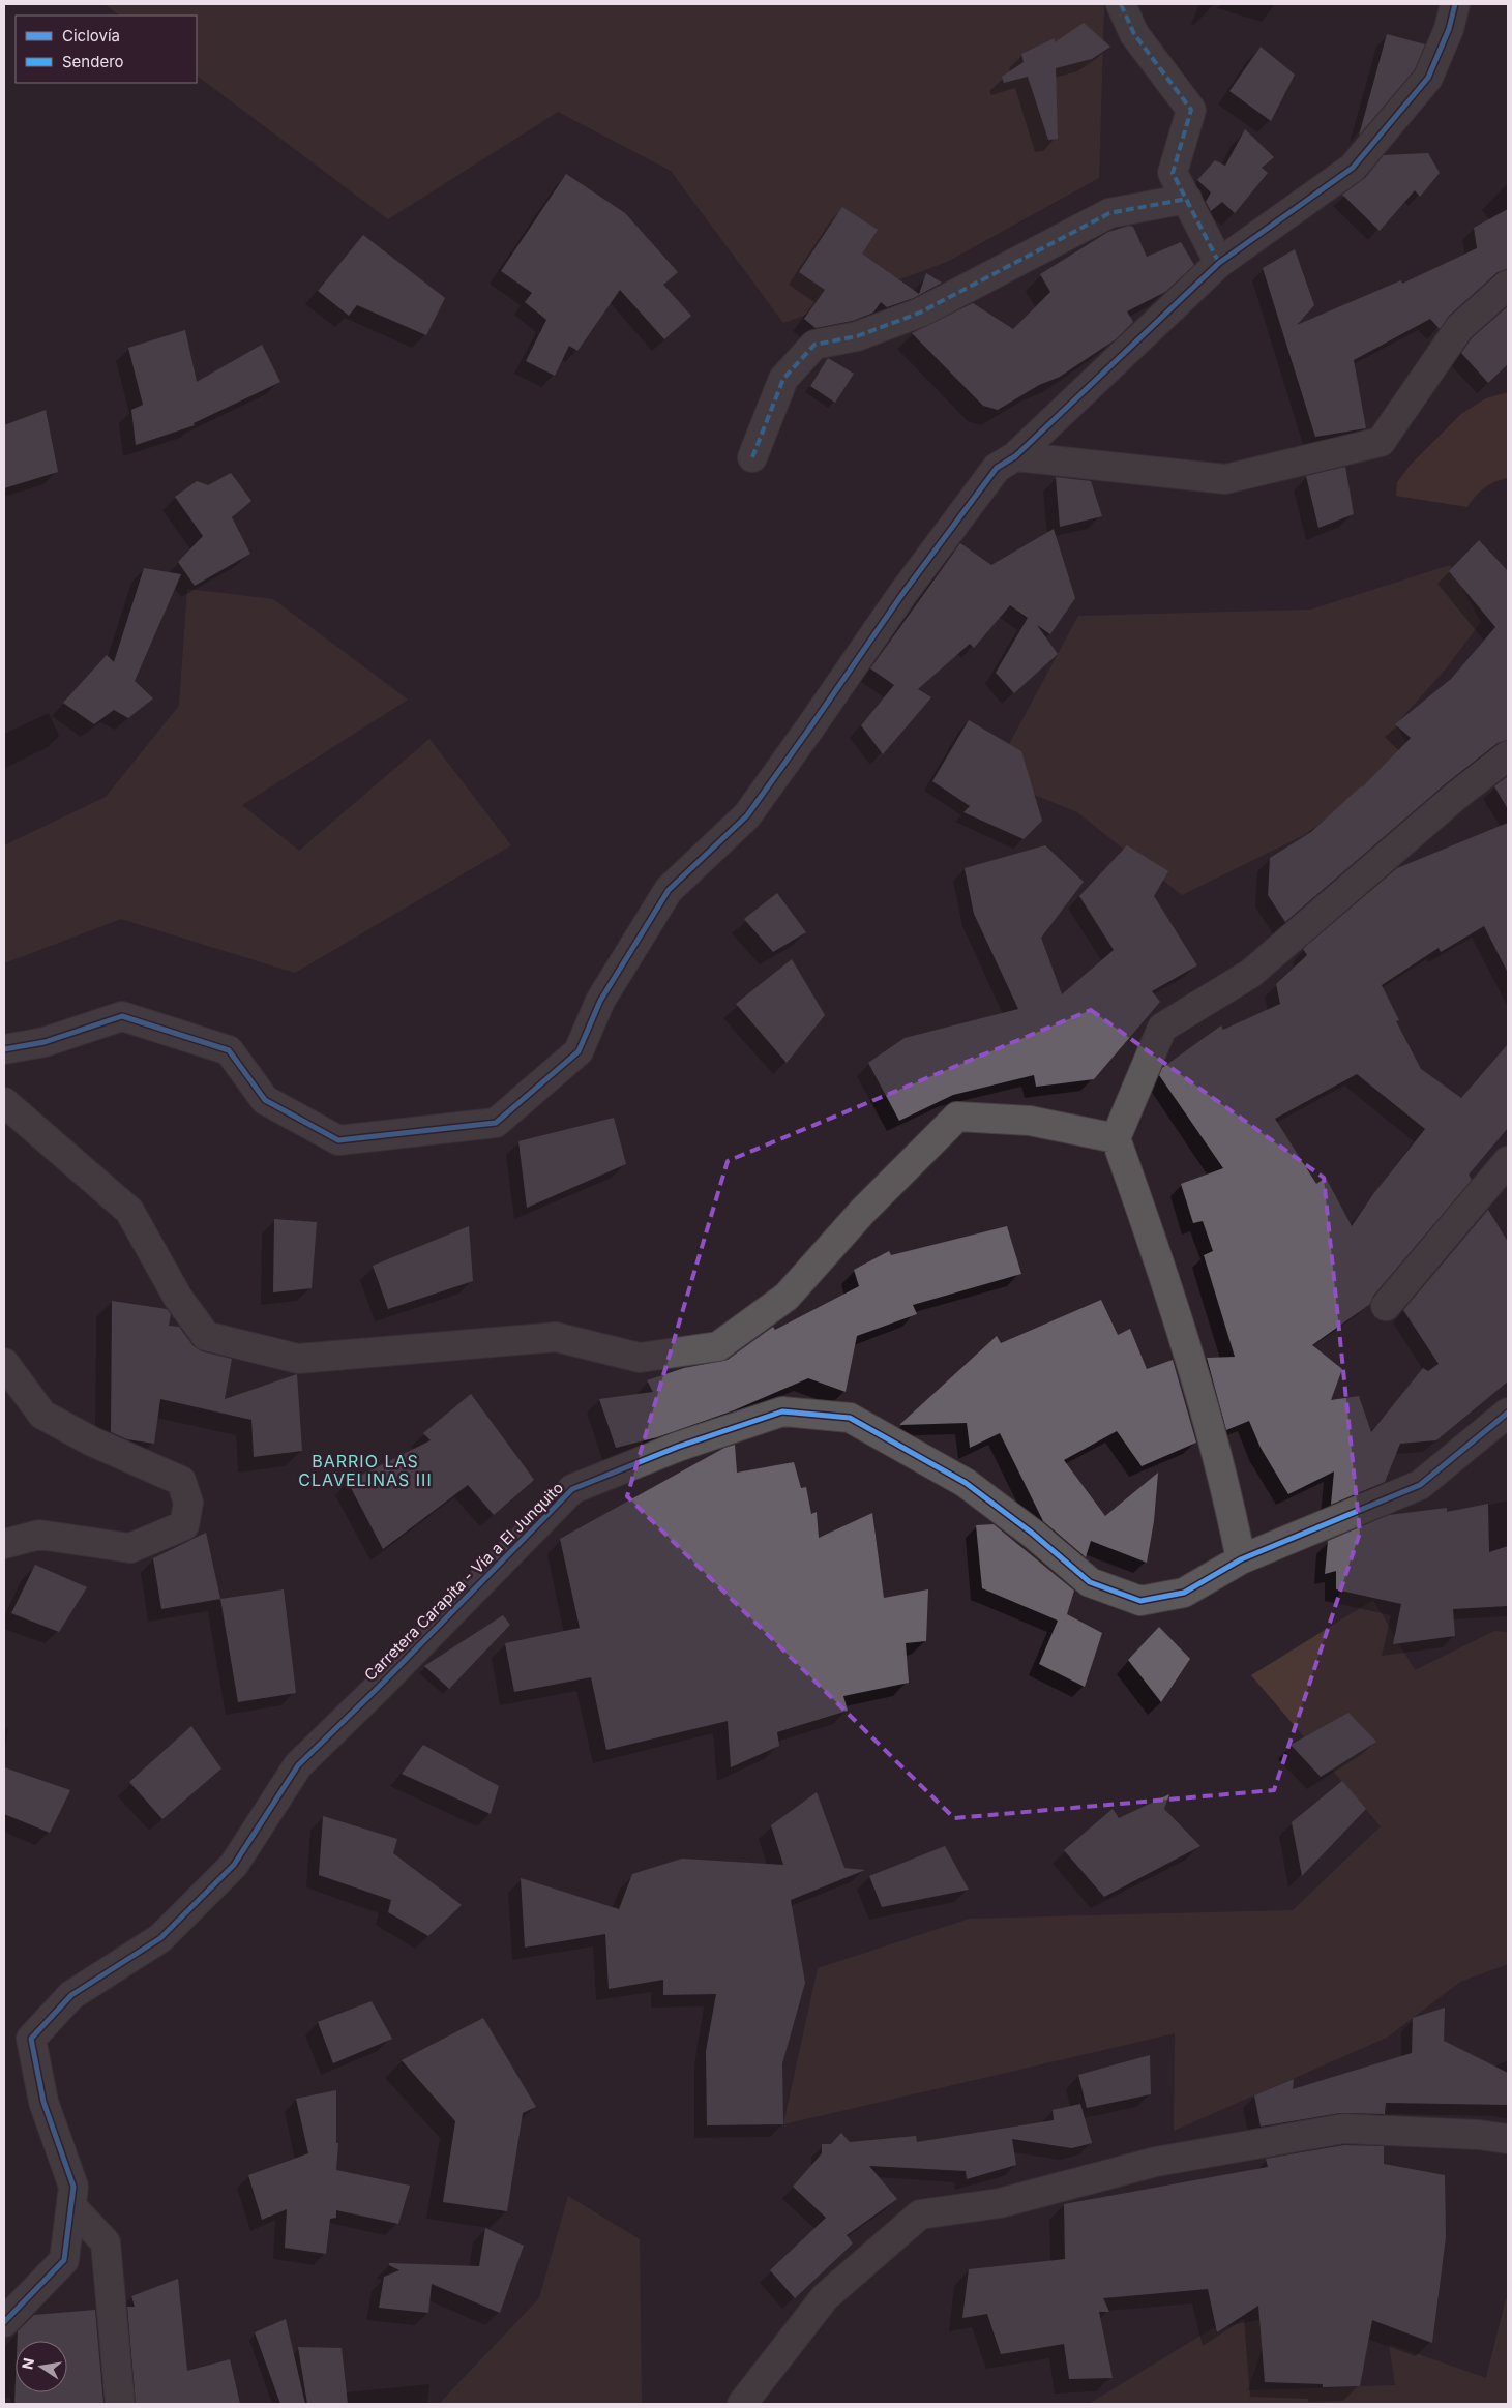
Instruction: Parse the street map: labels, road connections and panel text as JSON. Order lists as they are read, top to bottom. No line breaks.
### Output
{"streets":{"street":["Carretera Carapita - Vía a El Junquito"]},"districts":["BARRIO LAS CLAVELINAS III"],"legend":["Ciclovía","Sendero"],"north":"left"}
